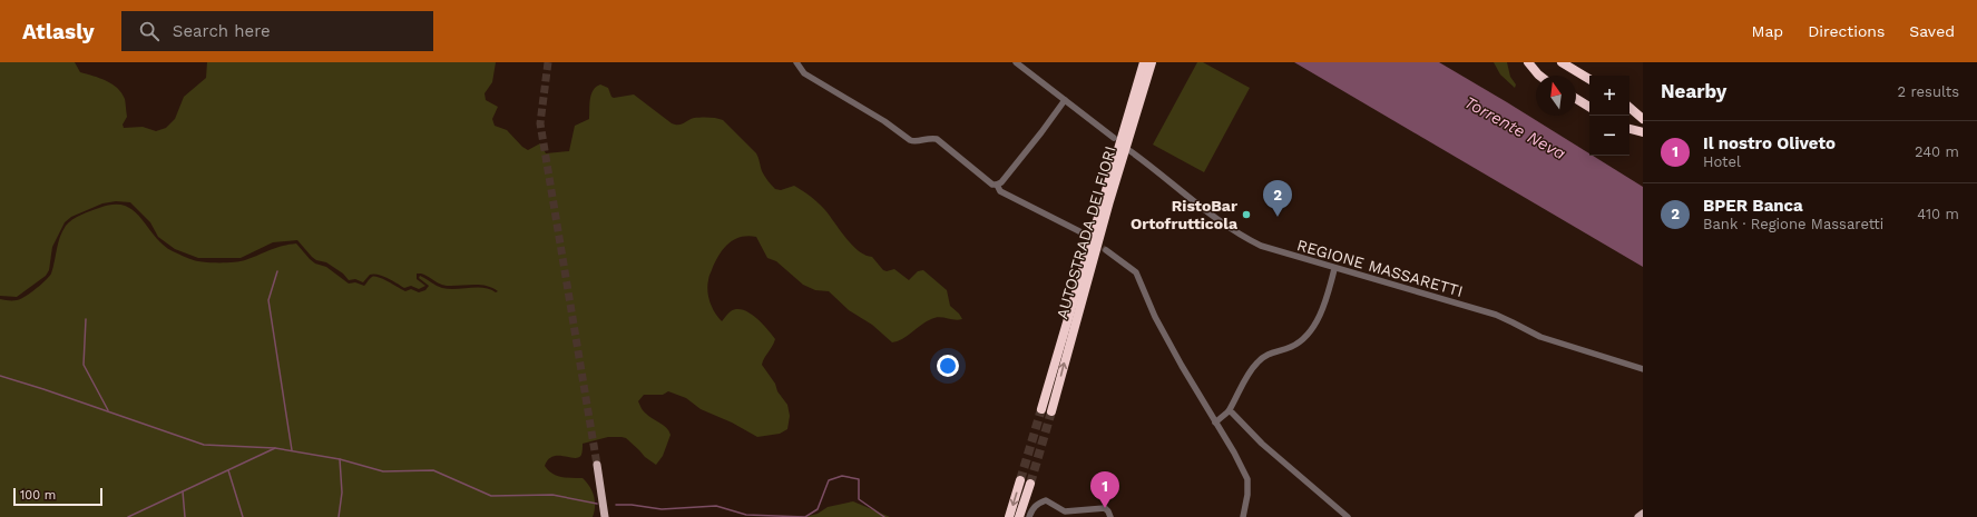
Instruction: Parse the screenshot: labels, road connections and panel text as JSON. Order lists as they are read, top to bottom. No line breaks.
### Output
{"streets":{"highway":["AUTOSTRADA DEI FIORI"],"street":["REGIONE MASSARETTI"]},"water":["Torrente Neva"],"places":["RistoBar Ortofrutticola"],"scale_bar":"100 m","north":"top","page":{"header":"Atlasly","search":"Search here","nav":["Map","Directions","Saved"],"heading":["Nearby","2 results"],"map_buttons":["+","−"],"list":[{"mark":"1","name":"Il nostro Oliveto","note":"Hotel","value":"240 m"},{"mark":"2","name":"BPER Banca","note":"Bank · Regione Massaretti","value":"410 m"}],"pins":["2","1"],"scale":"100 m"}}
